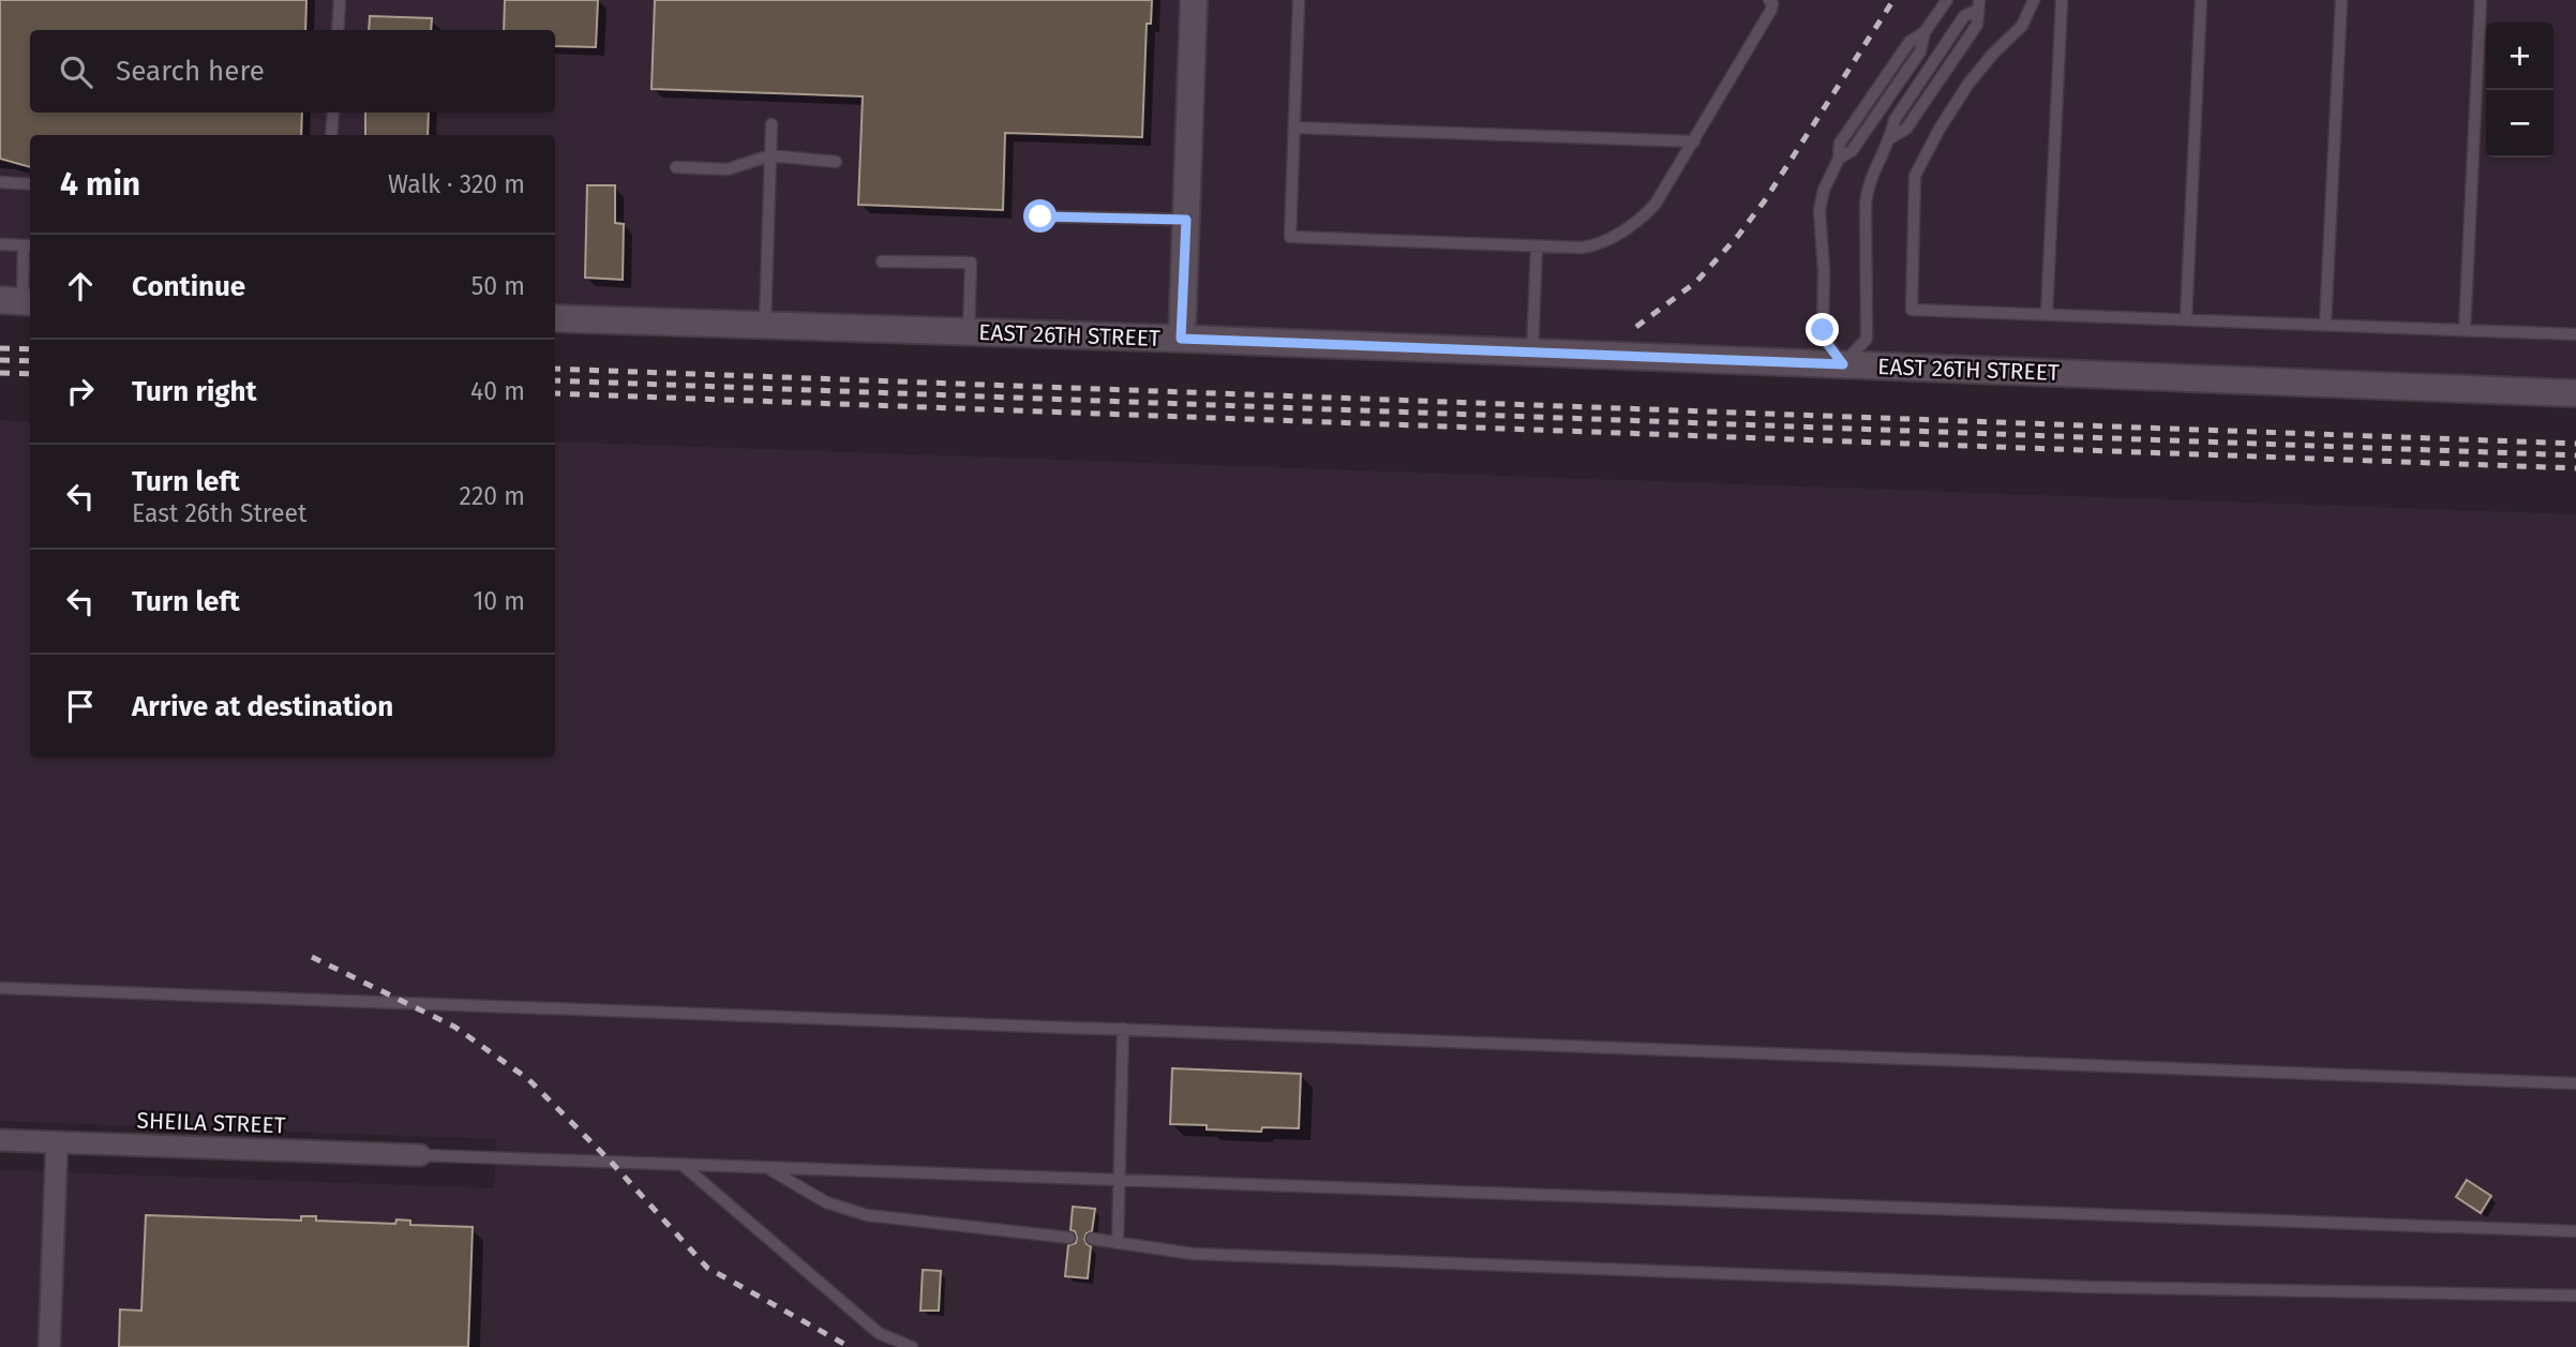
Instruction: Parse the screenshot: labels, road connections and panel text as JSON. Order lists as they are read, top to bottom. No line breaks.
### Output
{"streets":{"street":["EAST 26TH STREET","SHEILA STREET"]},"page":{"map_buttons":["+","−"],"search":"Search here","heading":["4 min","Walk · 320 m"],"list":[["Continue","50 m"],["Turn right","40 m"],["Turn left","East 26th Street","220 m"],["Turn left","10 m"],"Arrive at destination"]}}
